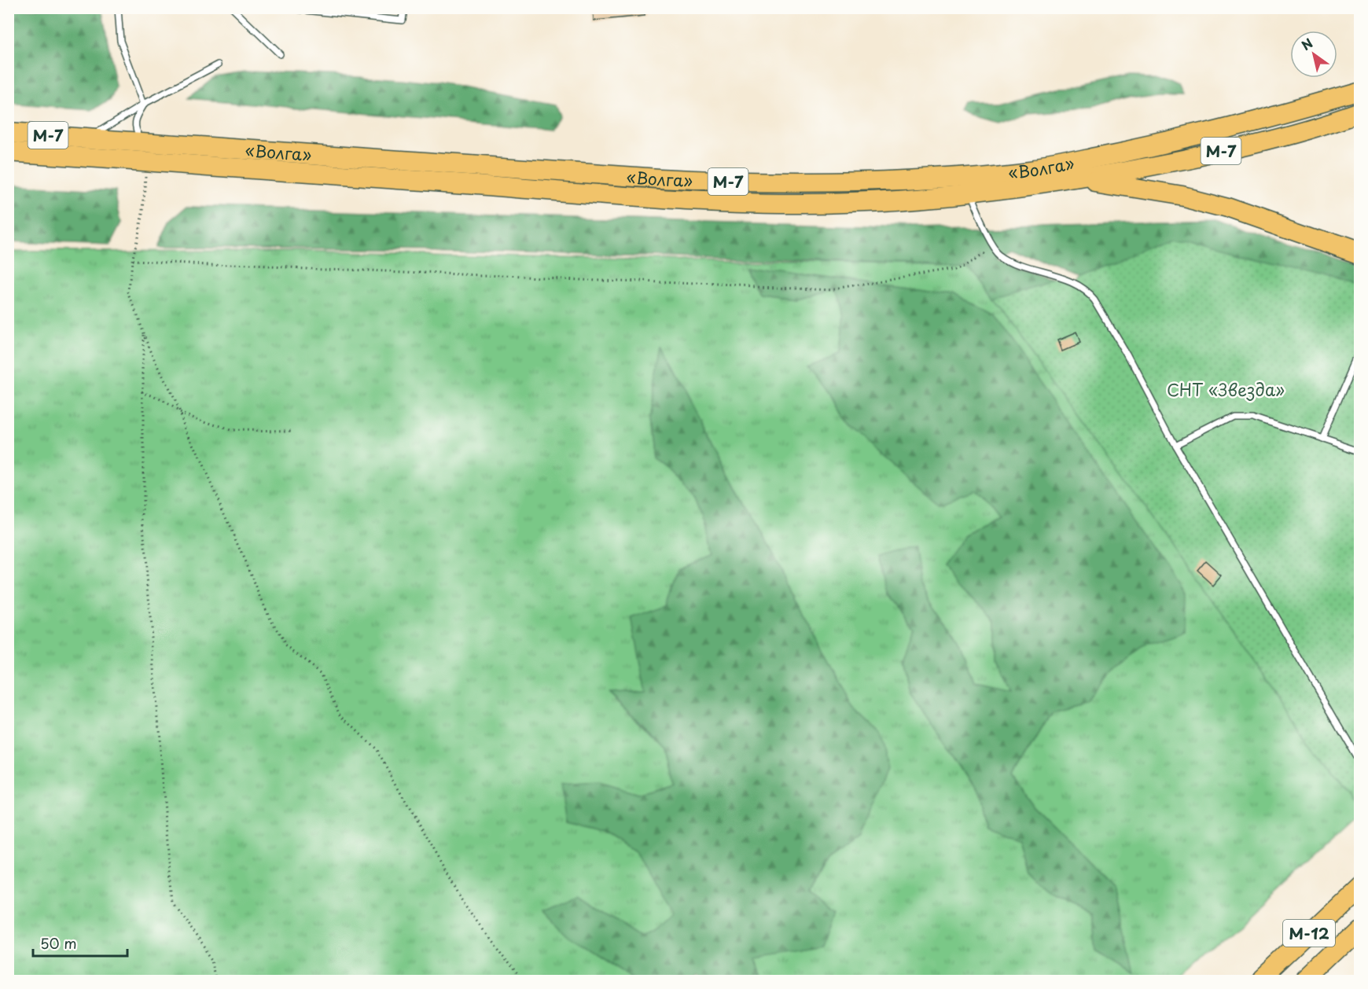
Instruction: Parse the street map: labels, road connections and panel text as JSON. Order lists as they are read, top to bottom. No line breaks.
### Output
{"streets":{"highway":["М-7","«Волга»","М-12"]},"crossings":[["М-7","«Волга»"]],"parks":["СНТ «Звезда»"],"scale_bar":"50 m","north":"top left"}
